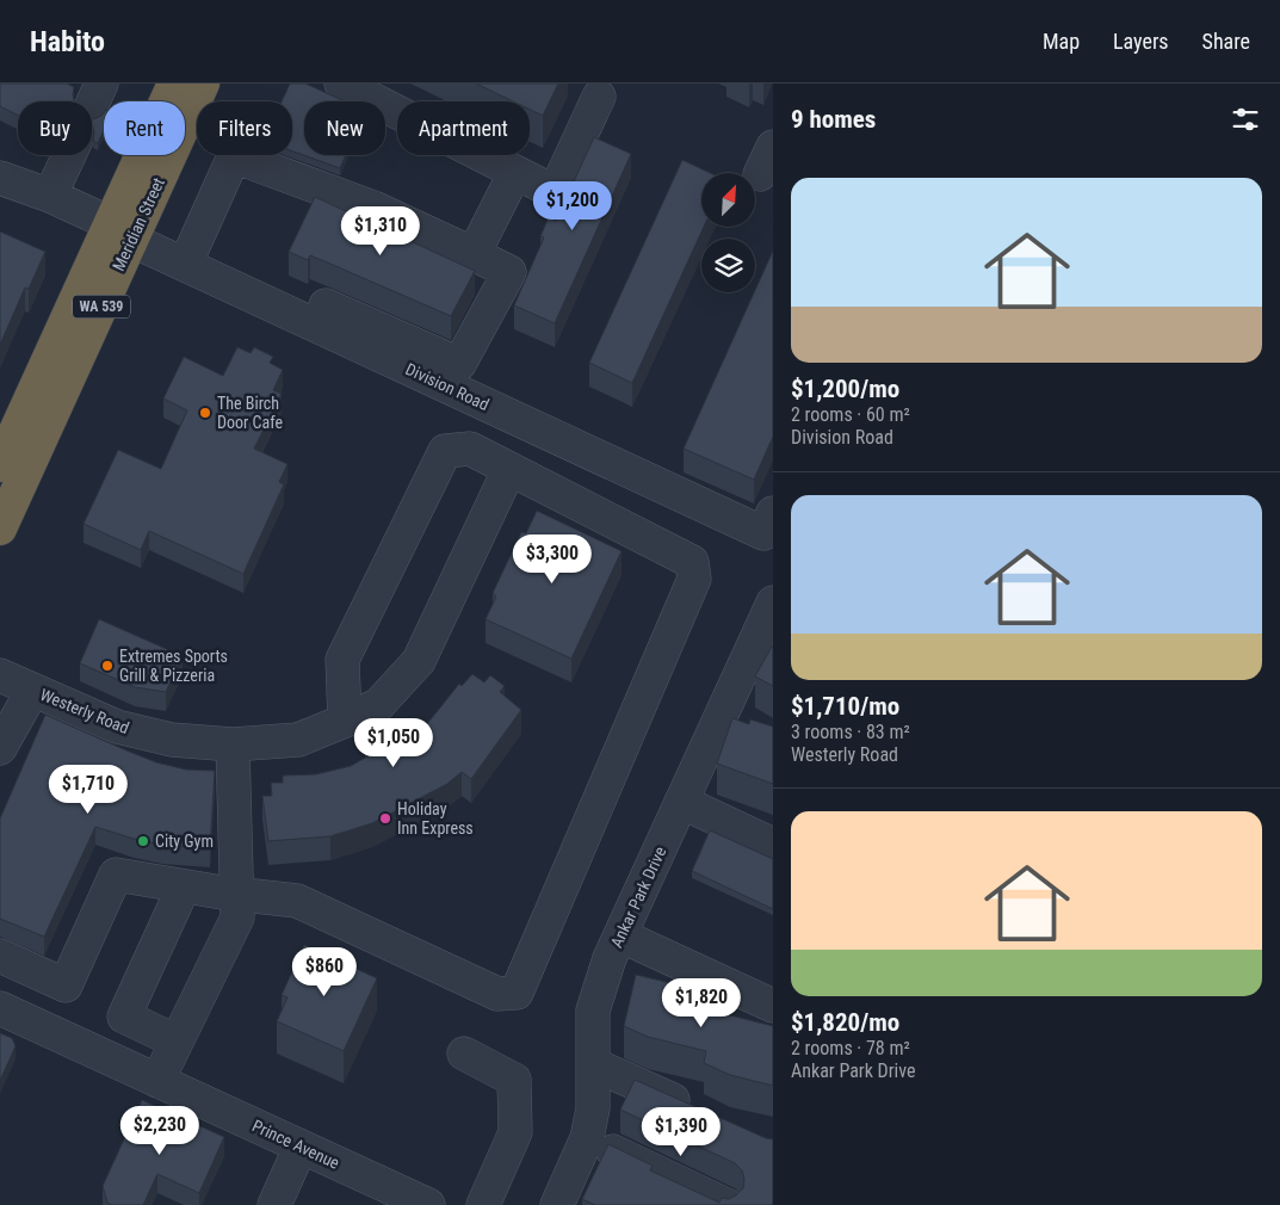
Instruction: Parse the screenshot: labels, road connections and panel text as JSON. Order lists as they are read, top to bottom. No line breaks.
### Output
{"streets":{"highway":["Meridian Street","WA 539"],"street":["Division Road","Westerly Road","Ankar Park Drive","Prince Avenue"]},"crossings":[["Meridian Street","Division Road"]],"places":["The Birch Door Cafe","Extremes Sports Grill & Pizzeria","Holiday Inn Express","City Gym"],"north":"top right","page":{"header":"Habito","nav":["Map","Layers","Share"],"heading":"9 homes","chip":["Buy","Rent","Filters","New","Apartment"],"list":[{"name":"$1,200/mo","note":"2 rooms · 60 m² · Division Road"},{"name":"$1,710/mo","note":"3 rooms · 83 m² · Westerly Road"},{"name":"$1,820/mo","note":"2 rooms · 78 m² · Ankar Park Drive"}],"price":["$1,200","$1,310","$3,300","$1,050","$1,710","$860","$1,820","$2,230","$1,390"]}}
